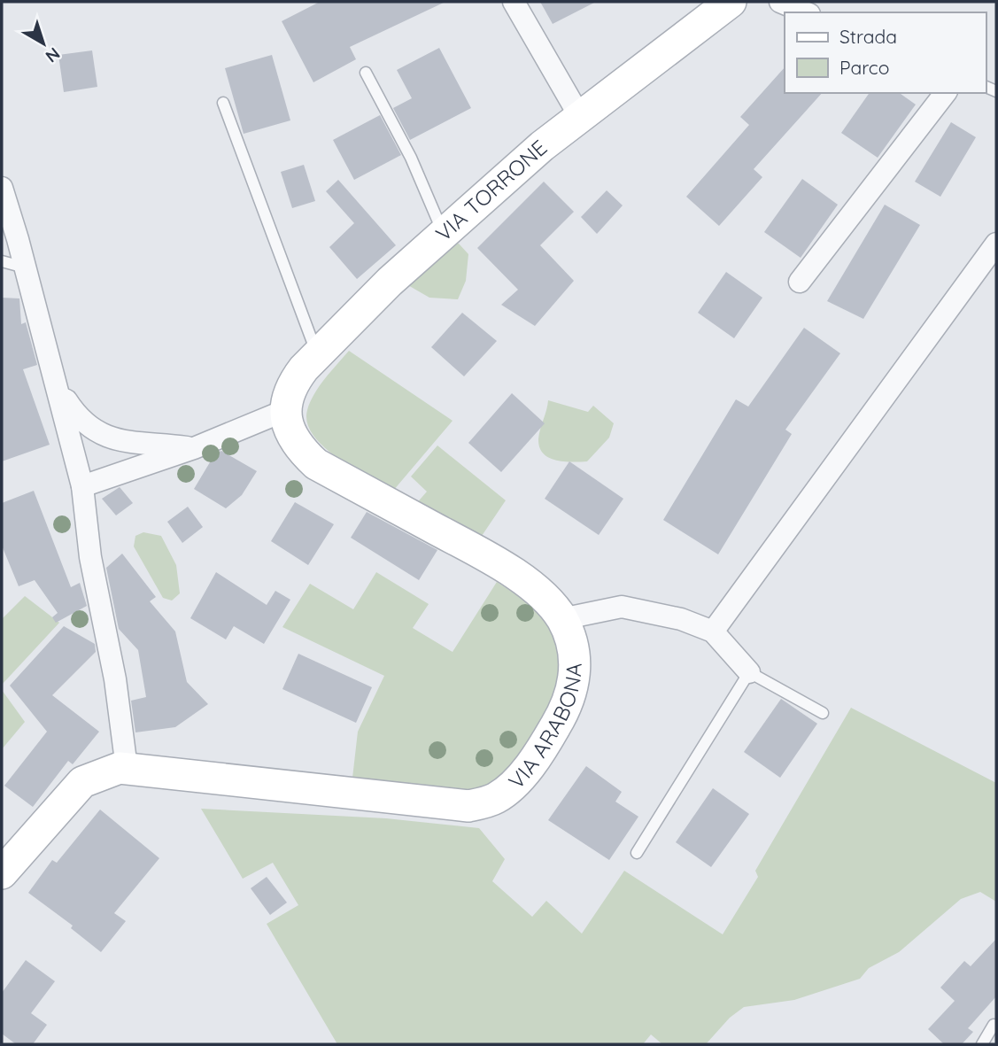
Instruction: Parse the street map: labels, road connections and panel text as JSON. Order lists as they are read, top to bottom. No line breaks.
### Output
{"streets":{"main road":["VIA TORRONE","VIA ARABONA"]},"crossings":[["VIA TORRONE","VIA ARABONA"]],"legend":["Strada","Parco"],"north":"bottom right"}
